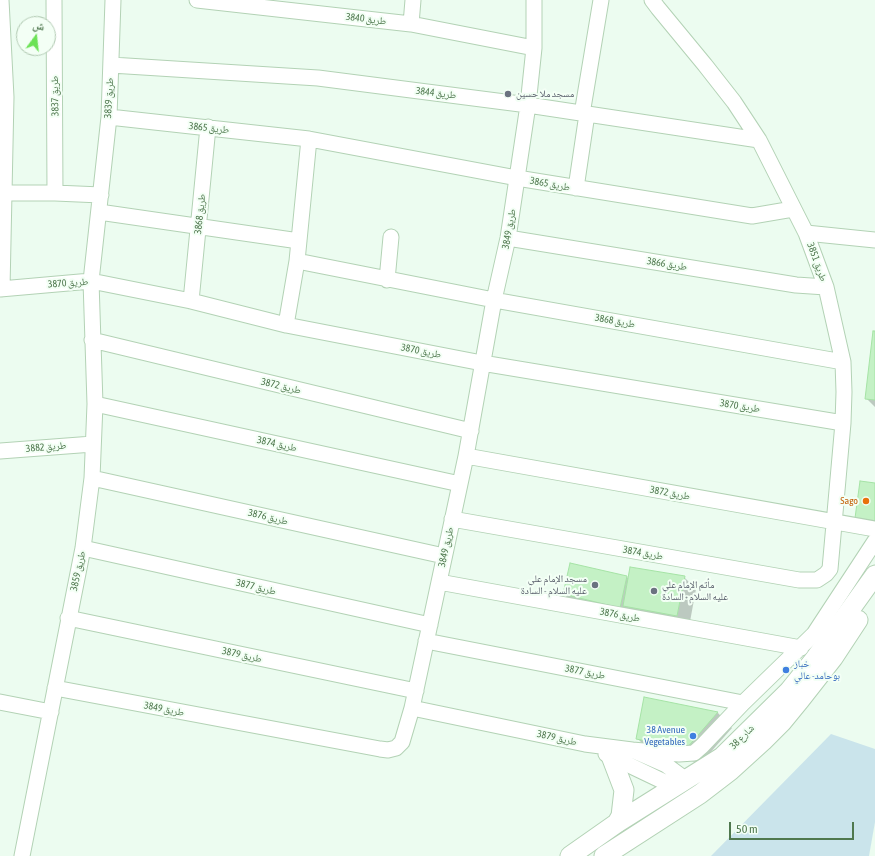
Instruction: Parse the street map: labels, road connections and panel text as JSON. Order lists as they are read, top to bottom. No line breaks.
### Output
{"streets":{"street":["طريق 3840","طريق 3844","طريق 3837","طريق 3839","طريق 3865","طريق 3868","طريق 3849","طريق 3851","طريق 3866","طريق 3870","طريق 3872","طريق 3874","طريق 3882","طريق 3876","طريق 3859","طريق 3877","طريق 3879","شارع 38"]},"crossings":[["طريق 3840","طريق 3849"],["طريق 3844","طريق 3839"],["طريق 3844","طريق 3849"],["طريق 3844","طريق 3851"],["طريق 3839","طريق 3865"],["طريق 3839","طريق 3870"],["طريق 3839","طريق 3859"],["طريق 3865","طريق 3868"],["طريق 3865","طريق 3849"],["طريق 3865","طريق 3851"],["طريق 3868","طريق 3849"],["طريق 3868","طريق 3851"],["طريق 3868","طريق 3870"],["طريق 3849","طريق 3866"],["طريق 3849","طريق 3870"],["طريق 3849","طريق 3872"],["طريق 3849","طريق 3874"],["طريق 3849","طريق 3876"],["طريق 3849","طريق 3859"],["طريق 3849","طريق 3877"],["طريق 3849","طريق 3879"],["طريق 3851","طريق 3866"],["طريق 3851","طريق 3870"],["طريق 3851","طريق 3872"],["طريق 3851","طريق 3874"],["طريق 3870","طريق 3859"],["طريق 3872","طريق 3859"],["طريق 3874","طريق 3859"],["طريق 3882","طريق 3859"],["طريق 3876","طريق 3859"],["طريق 3859","طريق 3877"],["طريق 3859","طريق 3879"]],"places":["مسجد ملا حسين","Sago","مسجد الإمام علي عليه السلام - السادة","مأتم الإمام علي عليه السلام - السادة","خباز بوحامد- عالي","38 Avenue Vegetables"],"scale_bar":"50 m","north":"top"}
